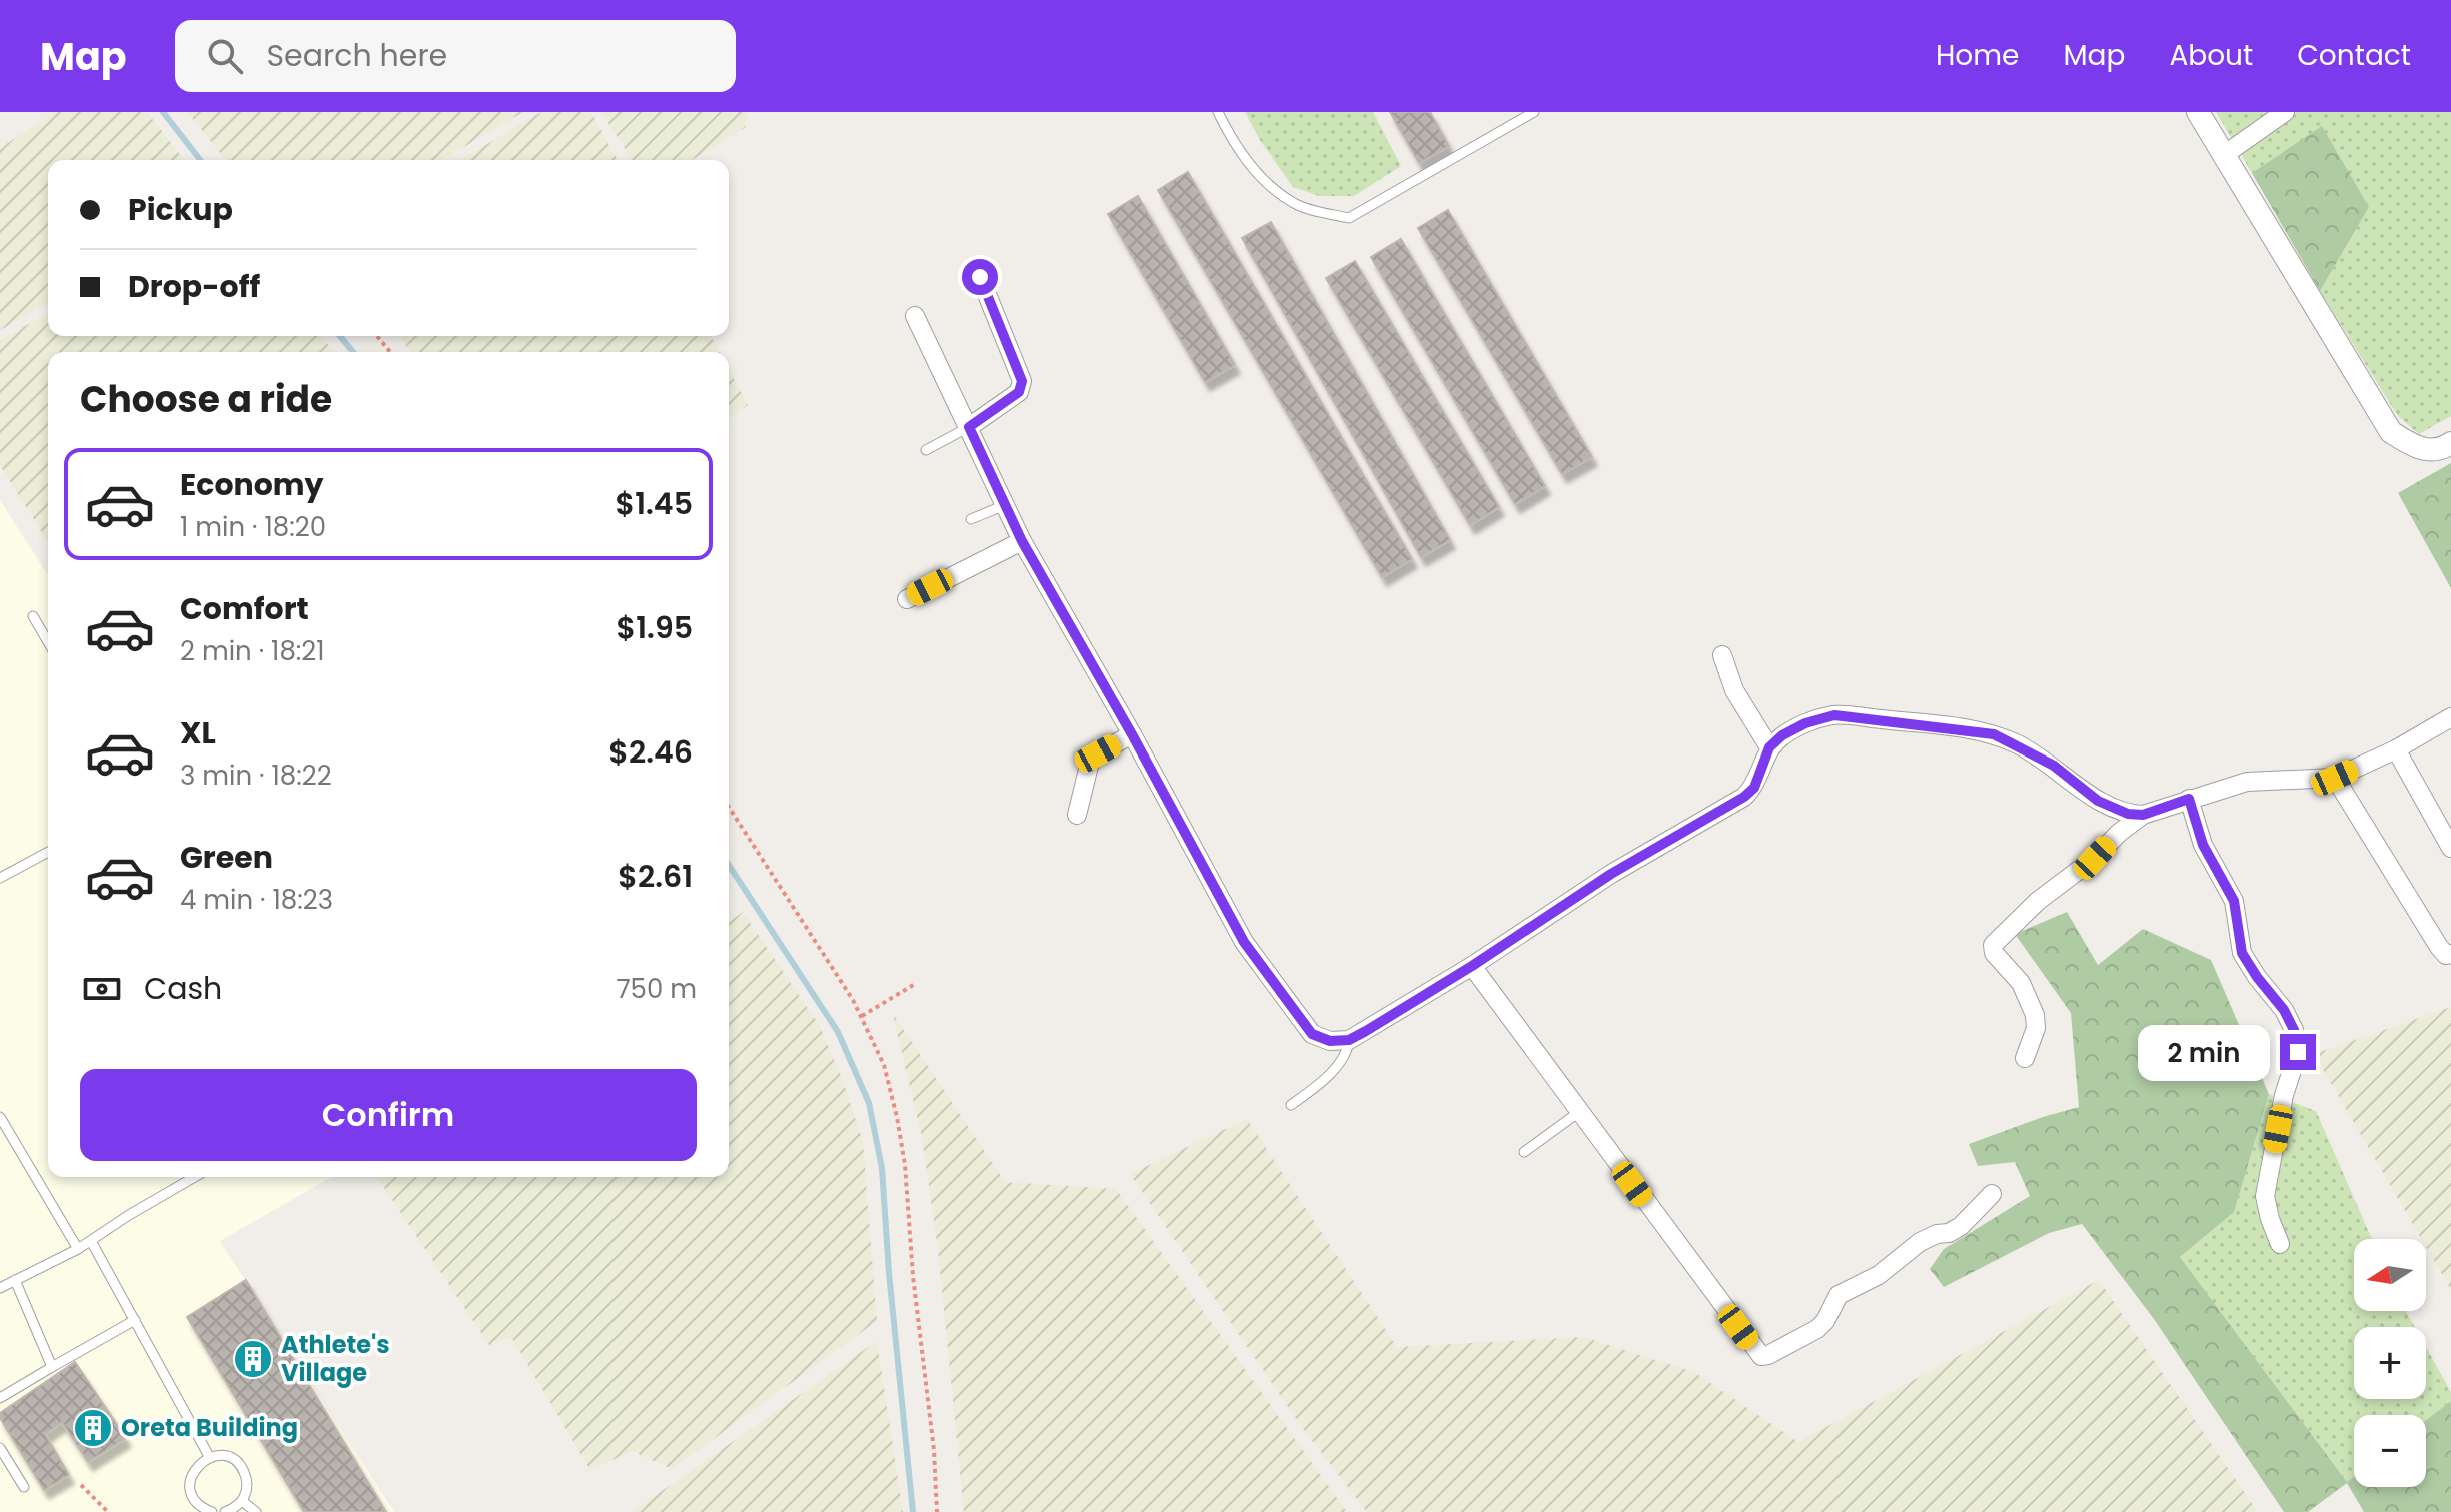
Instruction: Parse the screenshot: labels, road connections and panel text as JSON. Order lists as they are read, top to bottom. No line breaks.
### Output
{"places":{"building":["Athlete's Village","Oreta Building"]},"north":"left","page":{"header":"Map","search":"Search here","nav":["Home","Map","About","Contact"],"banner":["Pickup","Drop-off"],"heading":"Choose a ride","list":[{"name":"Economy","note":"1 min · 18:20","value":"$1.45"},{"name":"Comfort","note":"2 min · 18:21","value":"$1.95"},{"name":"XL","note":"3 min · 18:22","value":"$2.46"},{"name":"Green","note":"4 min · 18:23","value":"$2.61"}],"pay":["Cash","750 m"],"bubble":"2 min","buttons":"Confirm","map_buttons":["+","−"]}}
